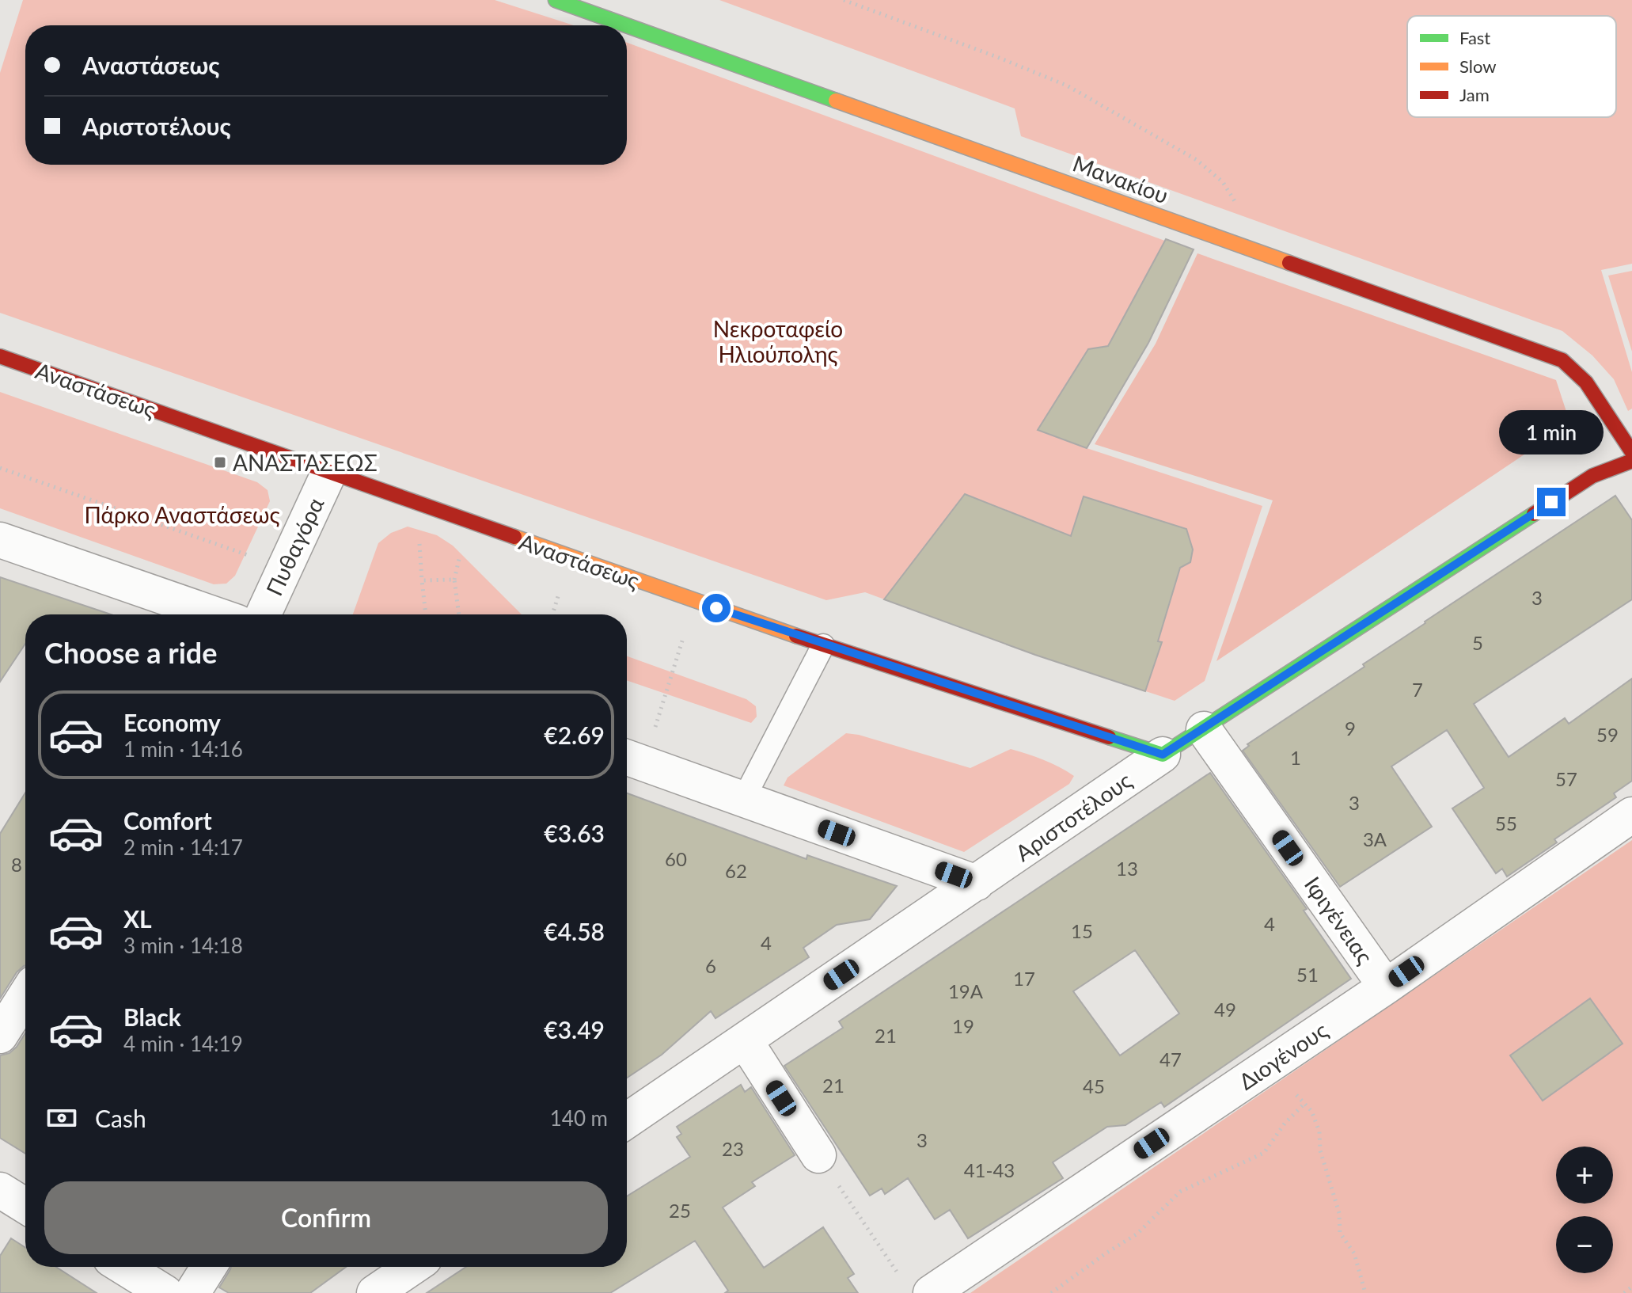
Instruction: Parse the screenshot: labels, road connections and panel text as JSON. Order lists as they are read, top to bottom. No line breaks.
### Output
{"streets":{"street":["Μανακίου","Αναστάσεως","Πυθαγόρα","Αριστοτέλους","Ιφιγένειας","Διογένους"]},"crossings":[["Αναστάσεως","Πυθαγόρα"],["Αναστάσεως","Αριστοτέλους"],["Αριστοτέλους","Ιφιγένειας"],["Ιφιγένειας","Διογένους"]],"parks":["Νεκροταφείο Ηλιούπολης","Πάρκο Αναστάσεως"],"places":{"transit":["ΑΝΑΣΤΑΣΕΩΣ"]},"house_numbers":["3","5","7","9","59","1","57","3","55","3Α","60","8","13","62","4","15","4","6","51","17","19Α","49","19","21","47","21","45","3","23","41-43","25"],"legend":["Fast","Slow","Jam"],"page":{"banner":["Αναστάσεως","Αριστοτέλους"],"bubble":"1 min","heading":"Choose a ride","list":[{"name":"Economy","note":"1 min · 14:16","value":"€2.69"},{"name":"Comfort","note":"2 min · 14:17","value":"€3.63"},{"name":"XL","note":"3 min · 14:18","value":"€4.58"},{"name":"Black","note":"4 min · 14:19","value":"€3.49"}],"pay":["Cash","140 m"],"map_buttons":["+","−"],"buttons":"Confirm"}}
